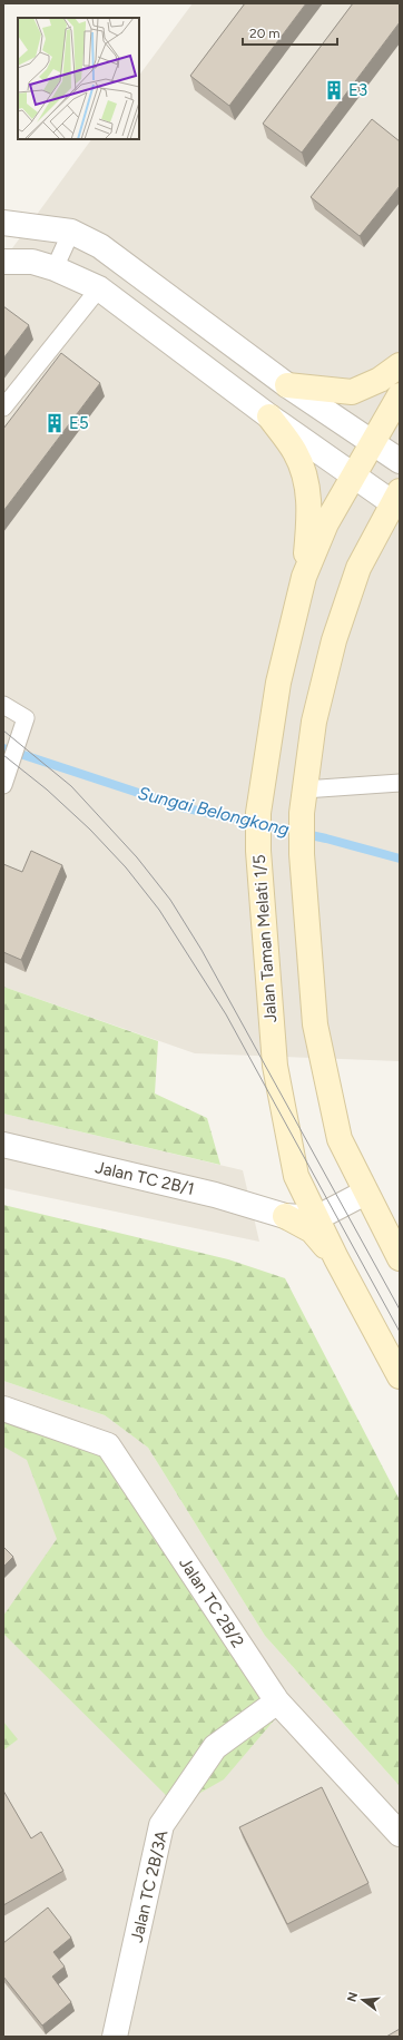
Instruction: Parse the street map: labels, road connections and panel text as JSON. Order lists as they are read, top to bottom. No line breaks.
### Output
{"streets":{"main road":["Jalan Taman Melati 1/5"],"street":["Jalan TC 2B/1","Jalan TC 2B/2","Jalan TC 2B/3A"]},"crossings":[["Jalan Taman Melati 1/5","Jalan TC 2B/1"],["Jalan TC 2B/2","Jalan TC 2B/3A"]],"water":["Sungai Belongkong"],"places":{"building":["E3","E5"]},"scale_bar":"20 m","north":"left"}
